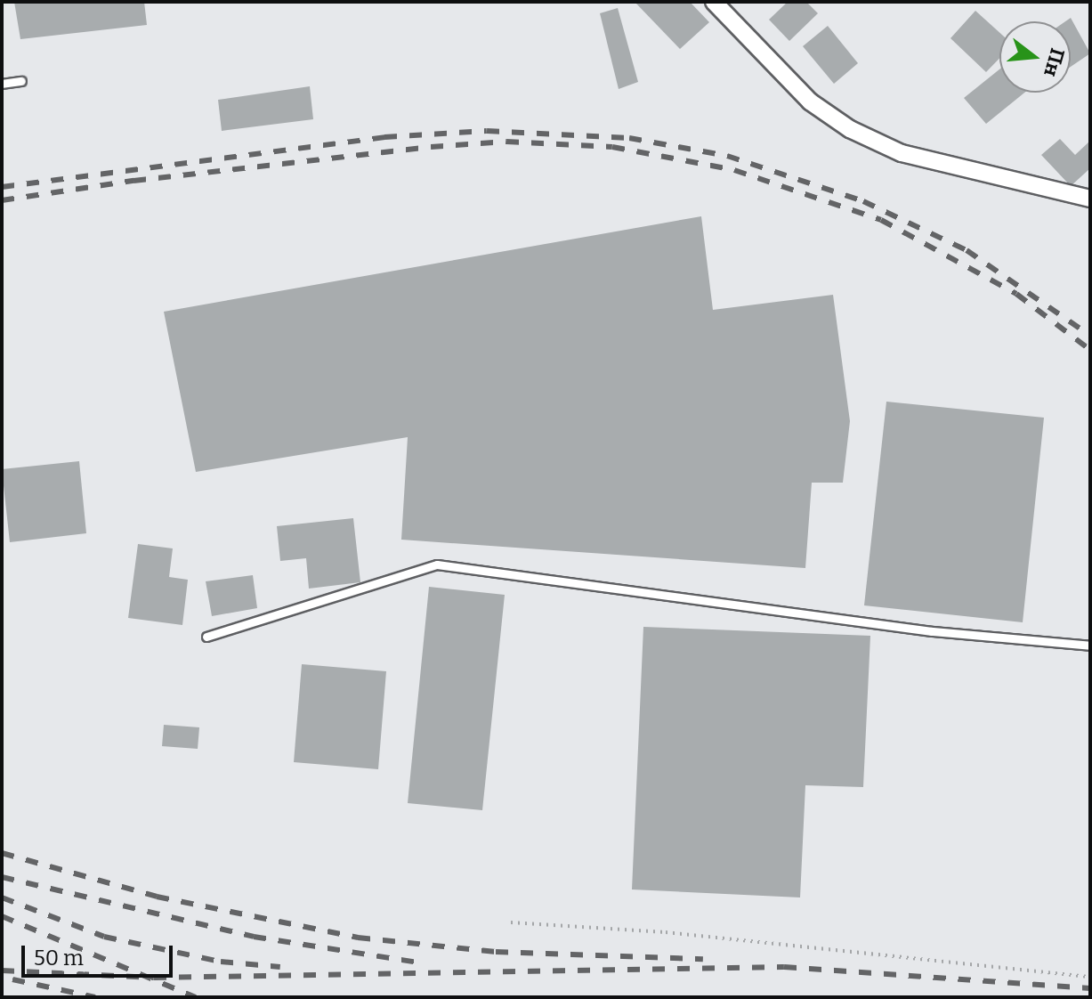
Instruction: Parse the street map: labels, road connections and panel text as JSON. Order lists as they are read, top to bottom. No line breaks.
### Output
{"scale_bar":"50 m","north":"right"}
